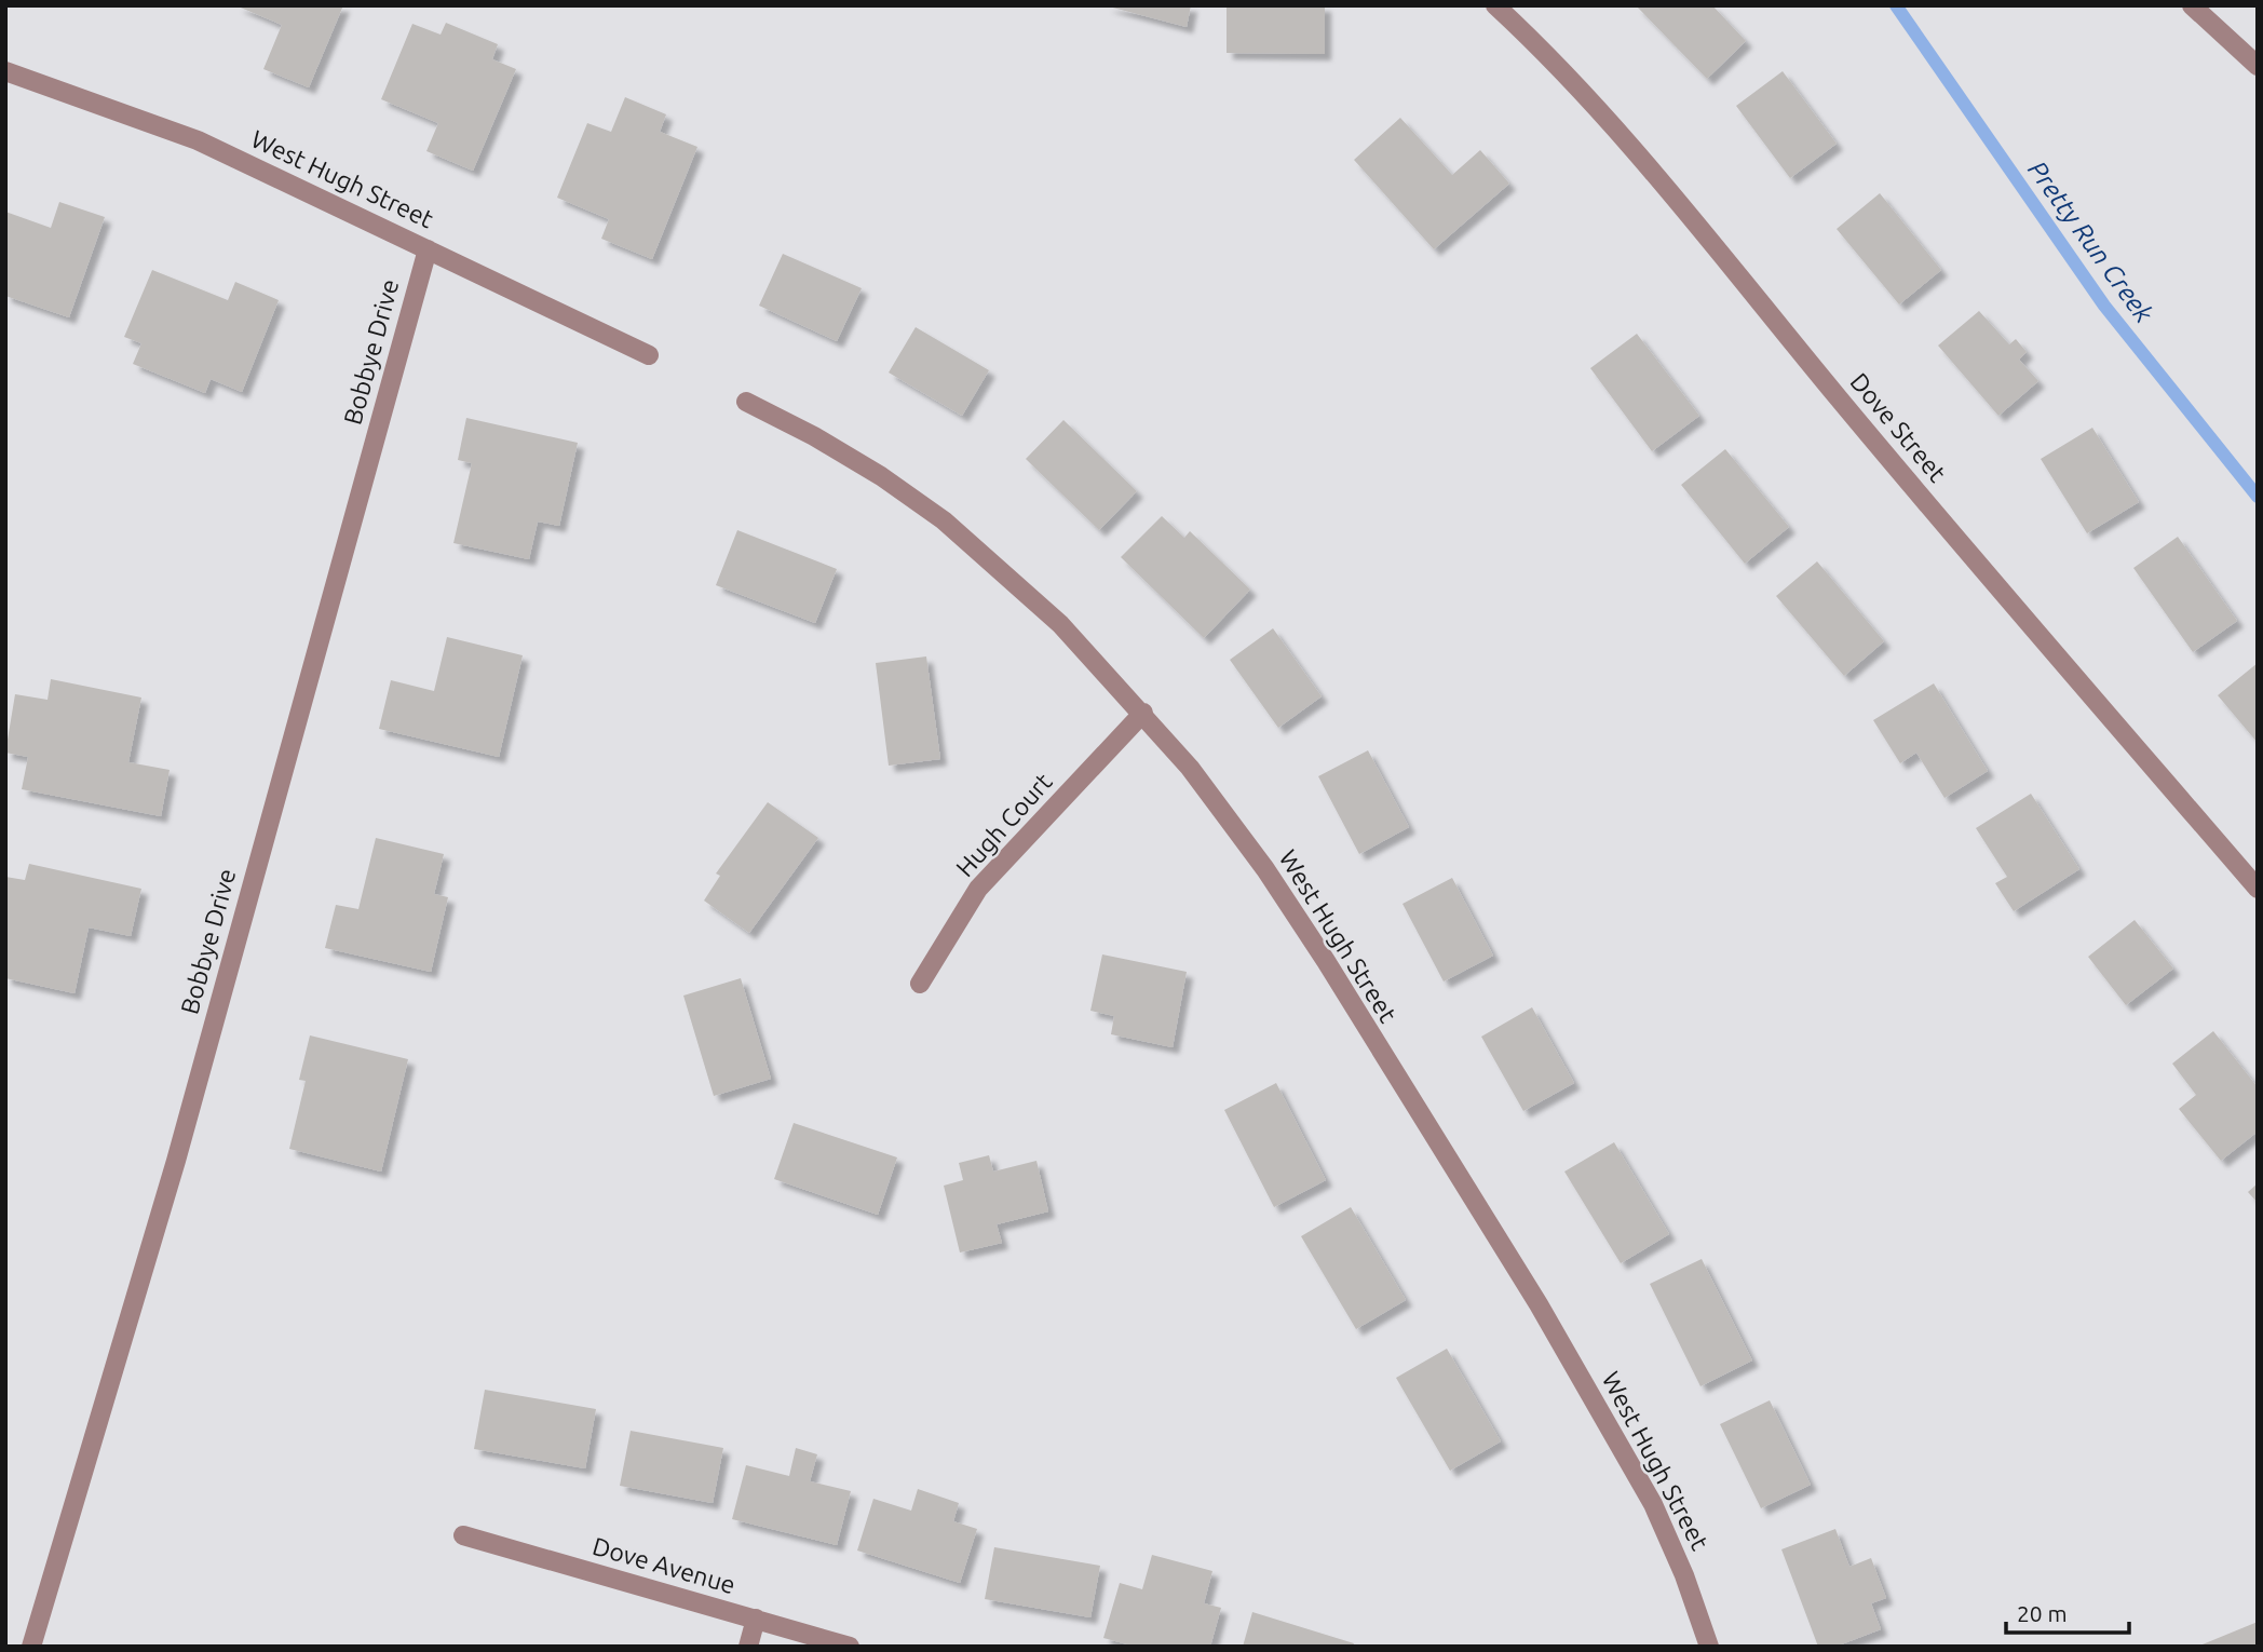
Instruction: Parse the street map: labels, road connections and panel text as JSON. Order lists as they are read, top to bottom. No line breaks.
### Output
{"streets":{"street":["West Hugh Street","Bobbye Drive","Dove Street","Hugh Court","Dove Avenue"]},"crossings":[["West Hugh Street","Bobbye Drive"],["West Hugh Street","Hugh Court"]],"water":["Pretty Run Creek"],"scale_bar":"20 m"}
